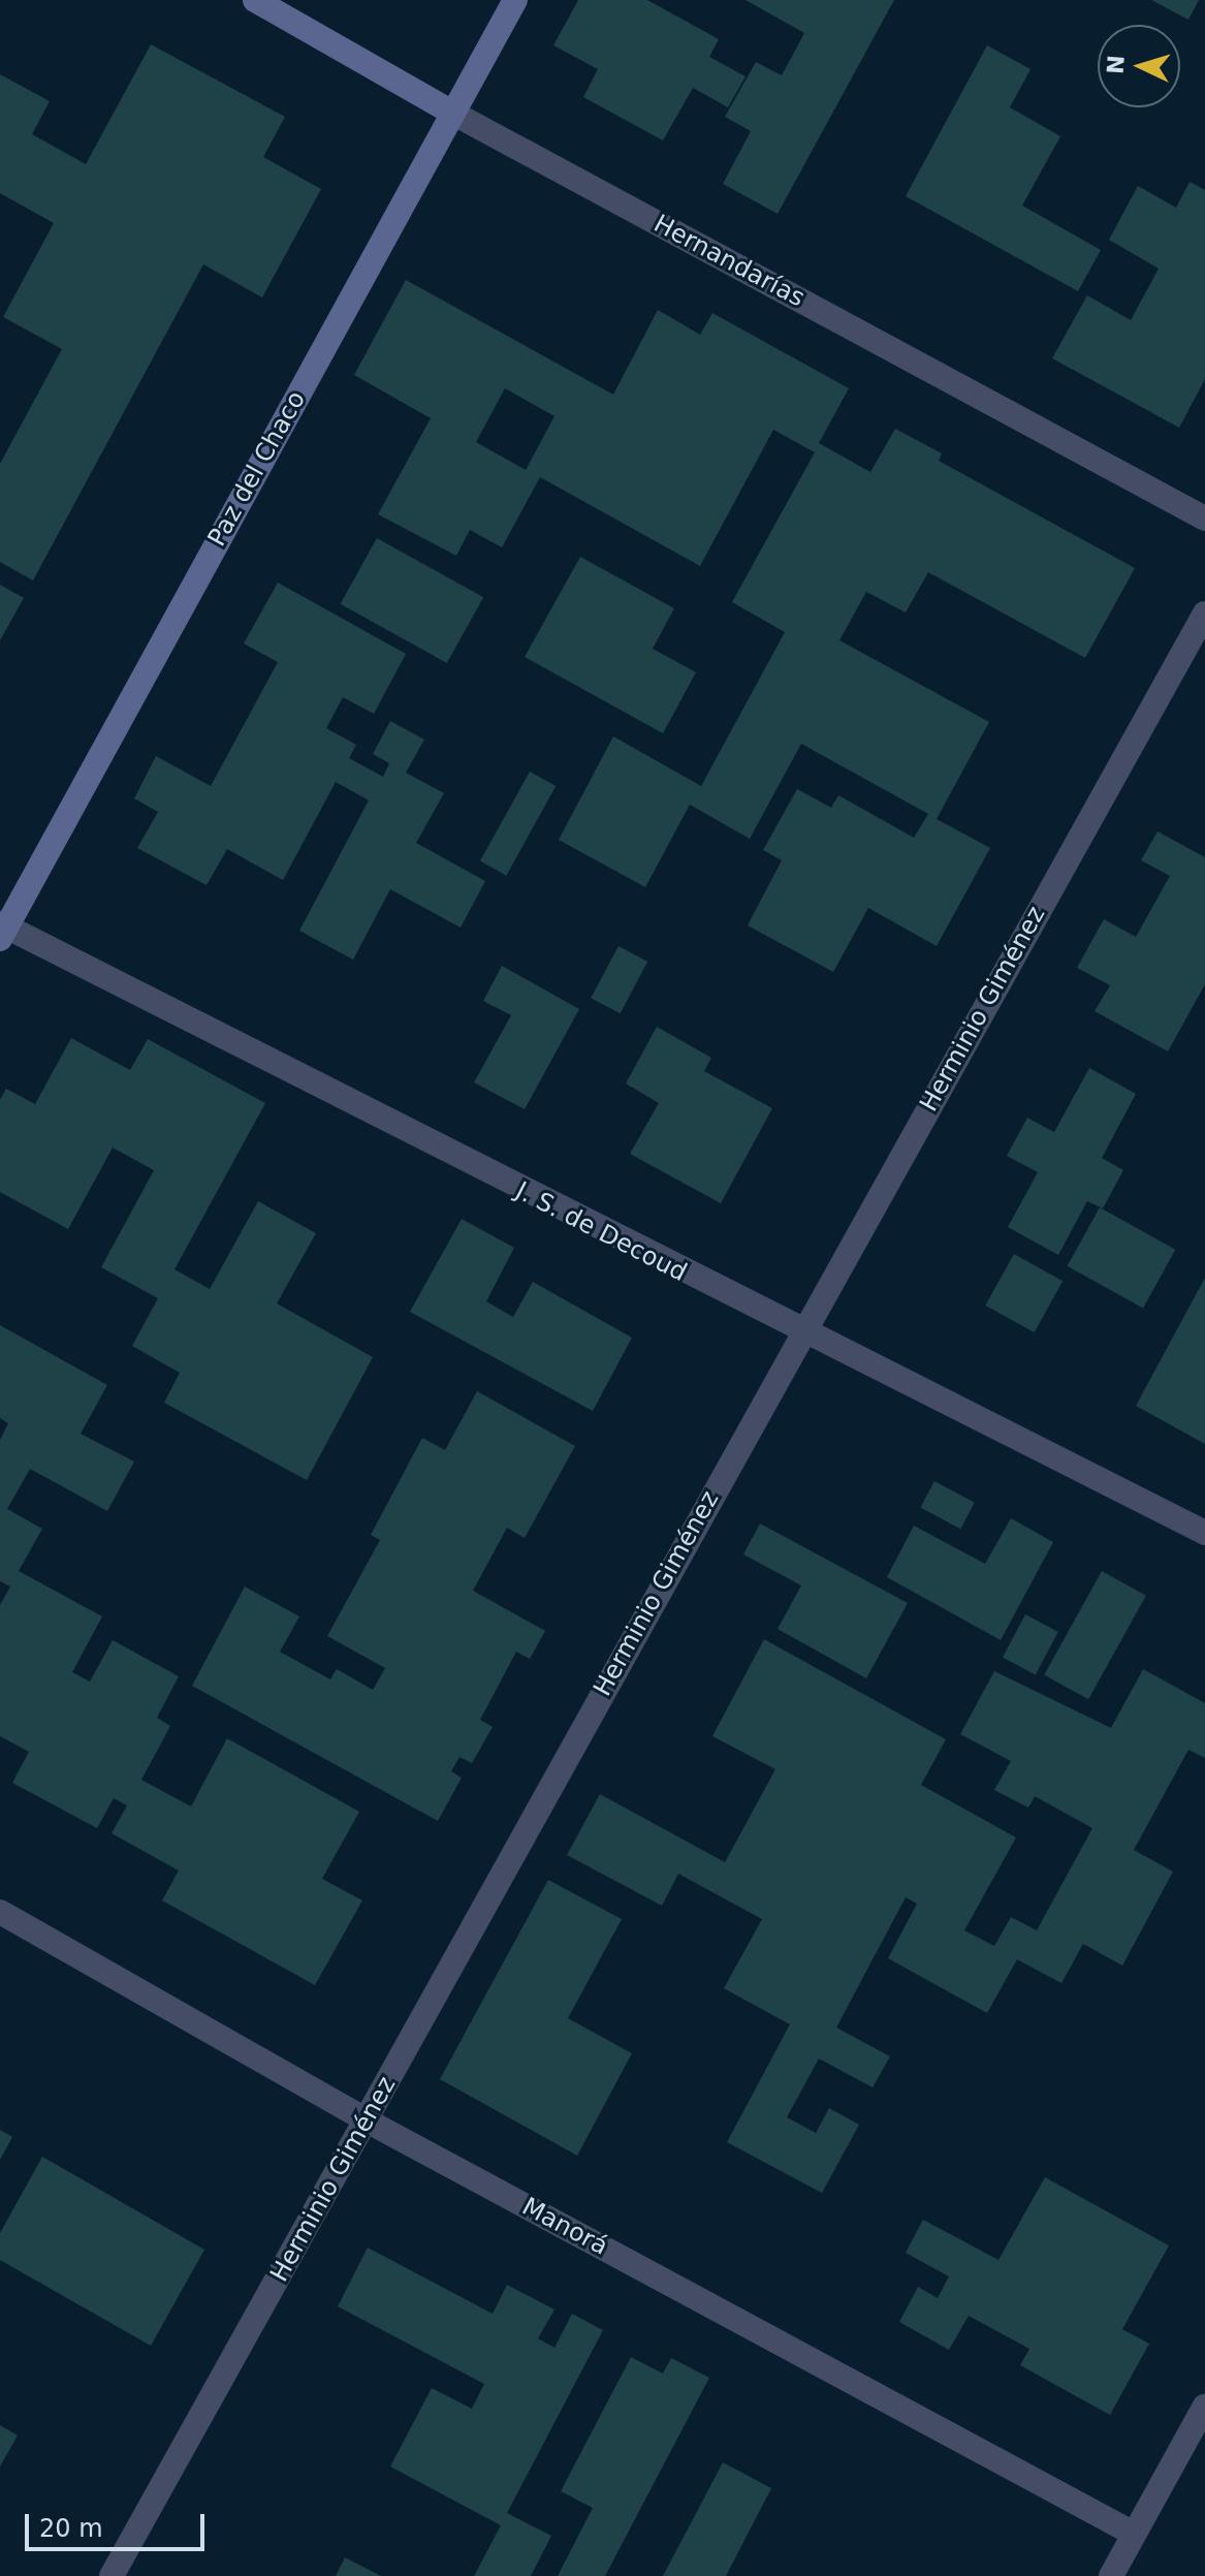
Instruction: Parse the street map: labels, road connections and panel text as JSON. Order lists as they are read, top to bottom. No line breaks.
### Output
{"streets":{"street":["Hernandarías","Paz del Chaco","Herminio Giménez","J. S. de Decoud","Manorá"]},"crossings":[["Hernandarías","Paz del Chaco"],["Paz del Chaco","J. S. de Decoud"],["Herminio Giménez","J. S. de Decoud"],["Herminio Giménez","Manorá"]],"scale_bar":"20 m","north":"left"}
